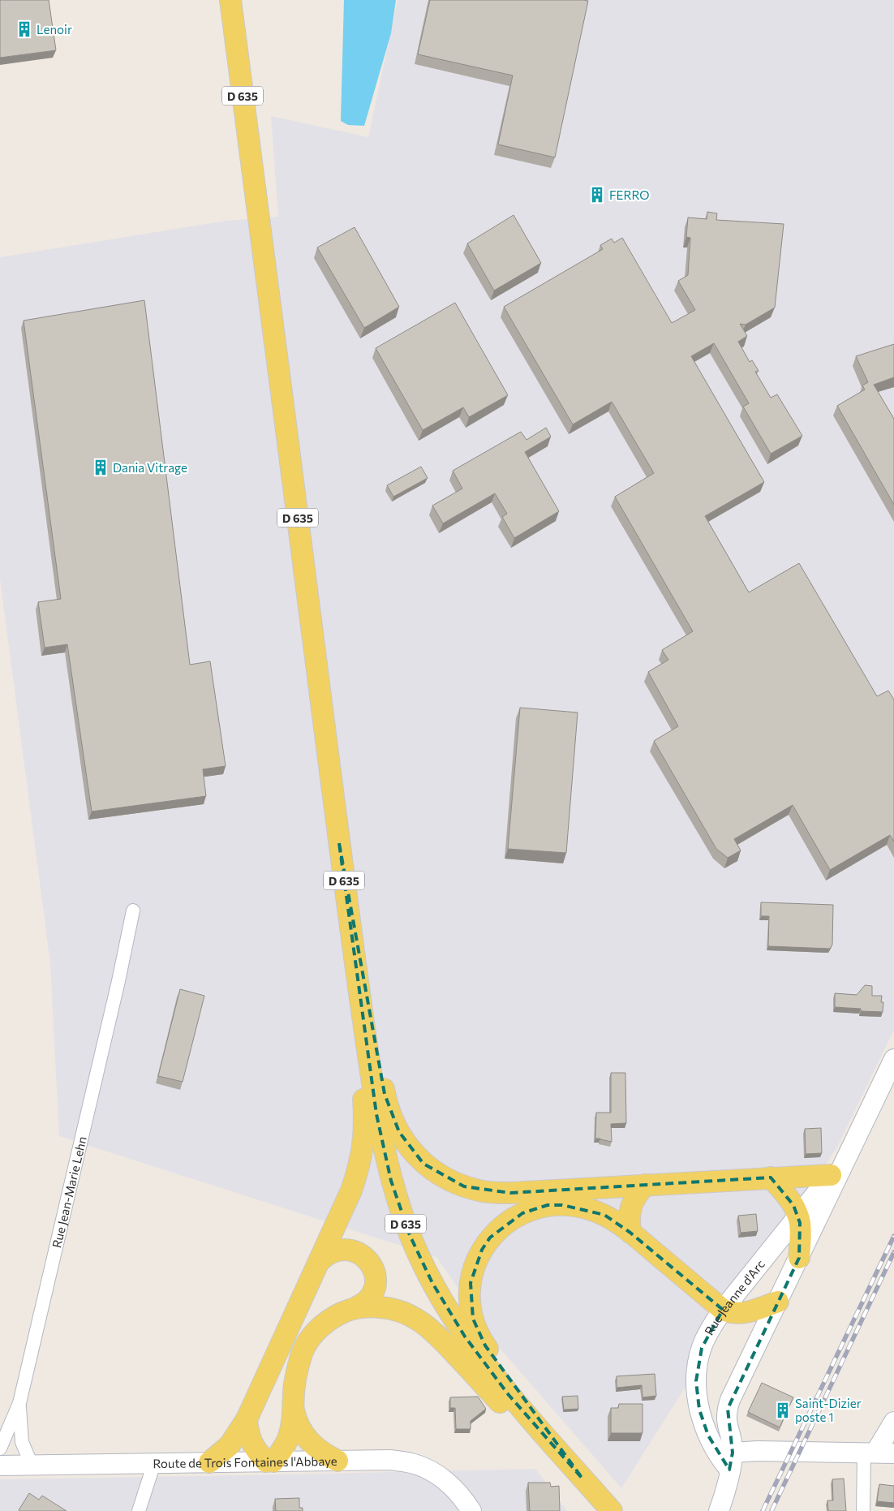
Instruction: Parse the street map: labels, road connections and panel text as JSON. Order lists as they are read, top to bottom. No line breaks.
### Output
{"streets":{"main road":["D 635","Rue Jeanne d'Arc","Route de Trois Fontaines l'Abbaye"],"street":["Rue Jean-Marie Lehn"]},"crossings":[["Rue Jean-Marie Lehn","Route de Trois Fontaines l'Abbaye"]],"places":{"building":["Lenoir","FERRO","Dania Vitrage","Saint-Dizier poste 1"]}}
